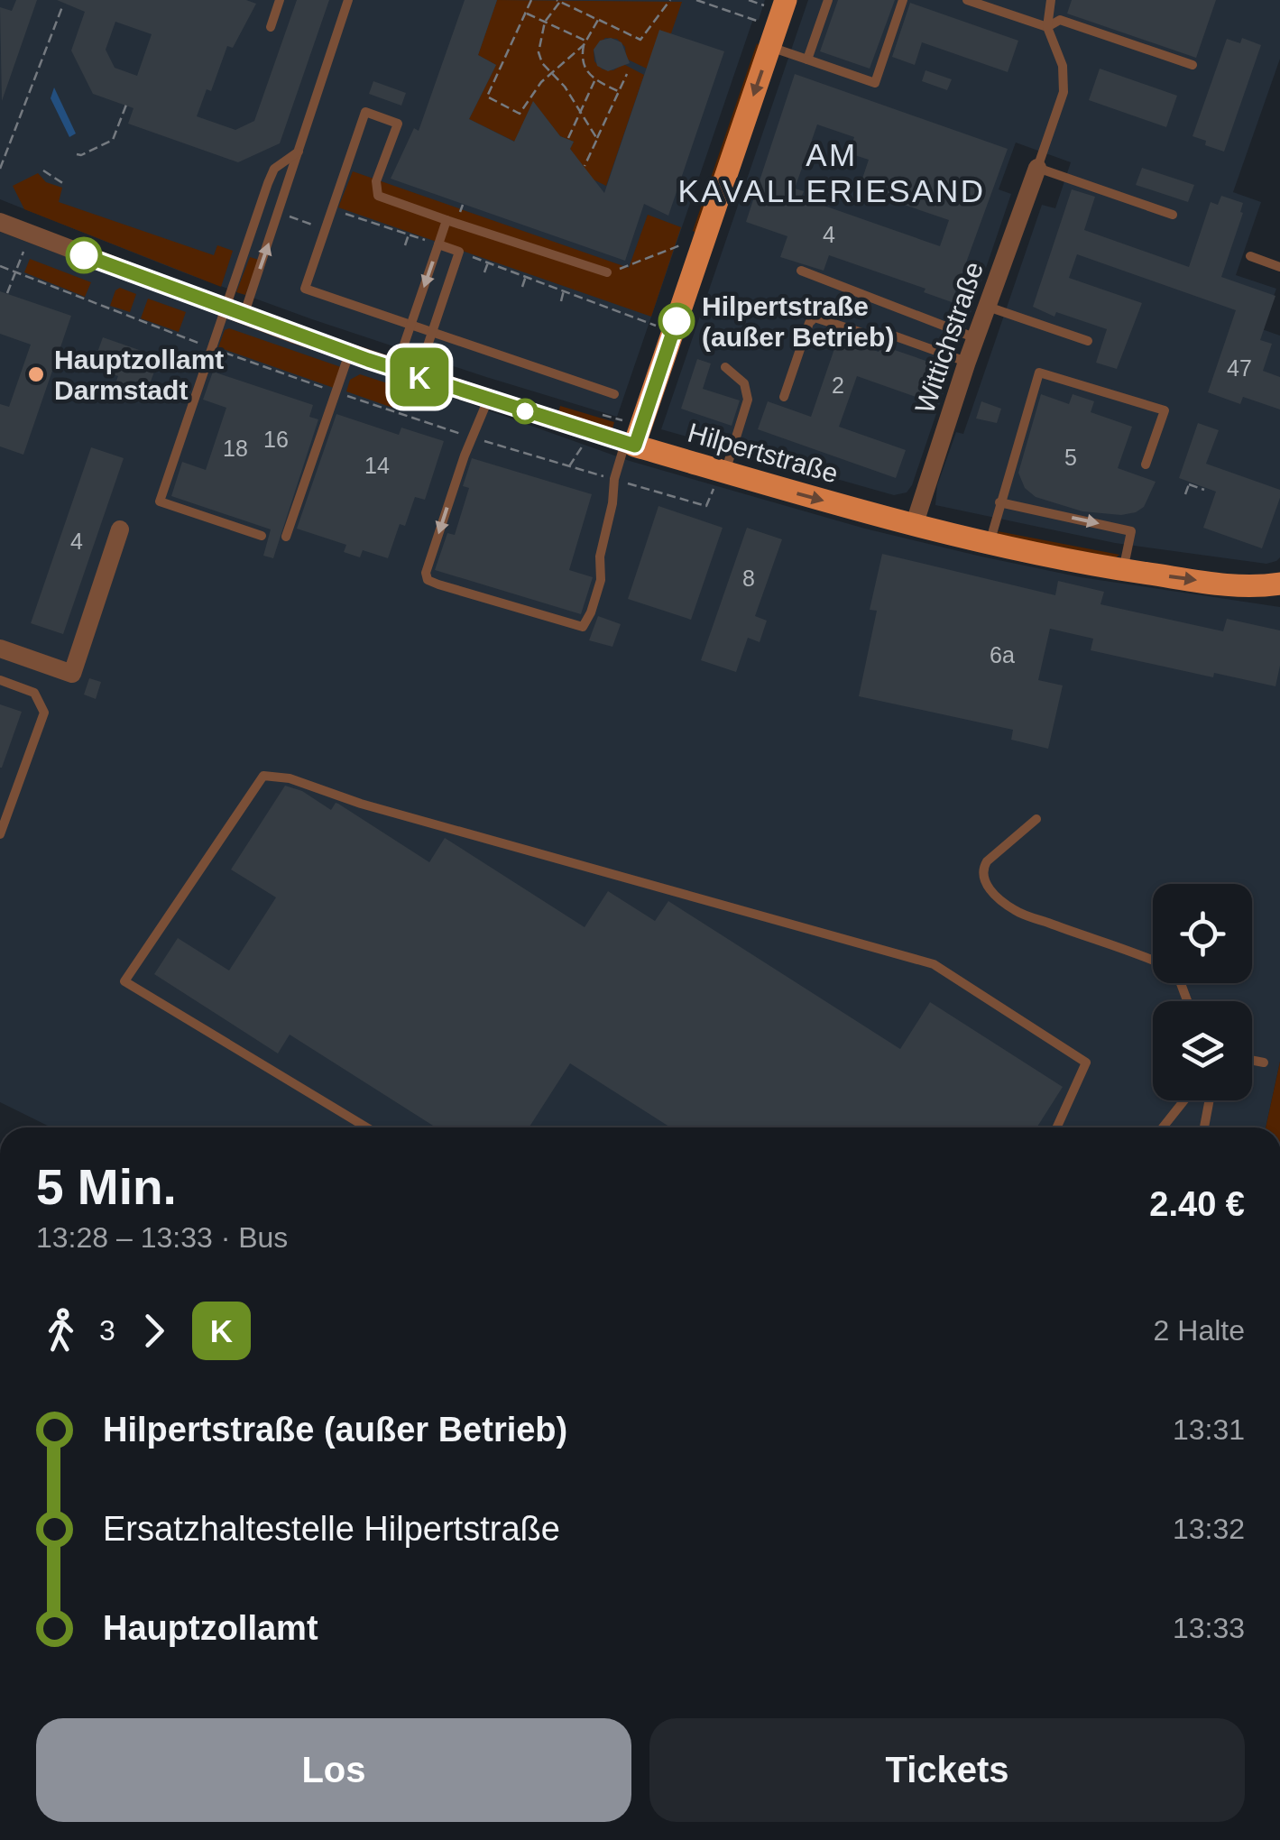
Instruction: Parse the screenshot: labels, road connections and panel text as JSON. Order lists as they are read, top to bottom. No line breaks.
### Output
{"streets":{"main road":["Hilpertstraße"],"street":["Wittichstraße"]},"crossings":[["Wittichstraße","Hilpertstraße"]],"districts":["AM KAVALLERIESAND"],"places":["Hilpertstraße (außer Betrieb)","Hauptzollamt Darmstadt"],"lines":["bus line K"],"house_numbers":["4","47","2","16","18","5","14","4","8","6a"],"page":{"on_map":"K","heading":["5 Min.","13:28 – 13:33 · Bus","2.40 €"],"legs":["3","K","2 Halte"],"list":[{"name":"Hilpertstraße (außer Betrieb)","value":"13:31"},{"name":"Ersatzhaltestelle Hilpertstraße","value":"13:32"},{"name":"Hauptzollamt","value":"13:33"}],"buttons":["Los","Tickets"]}}
